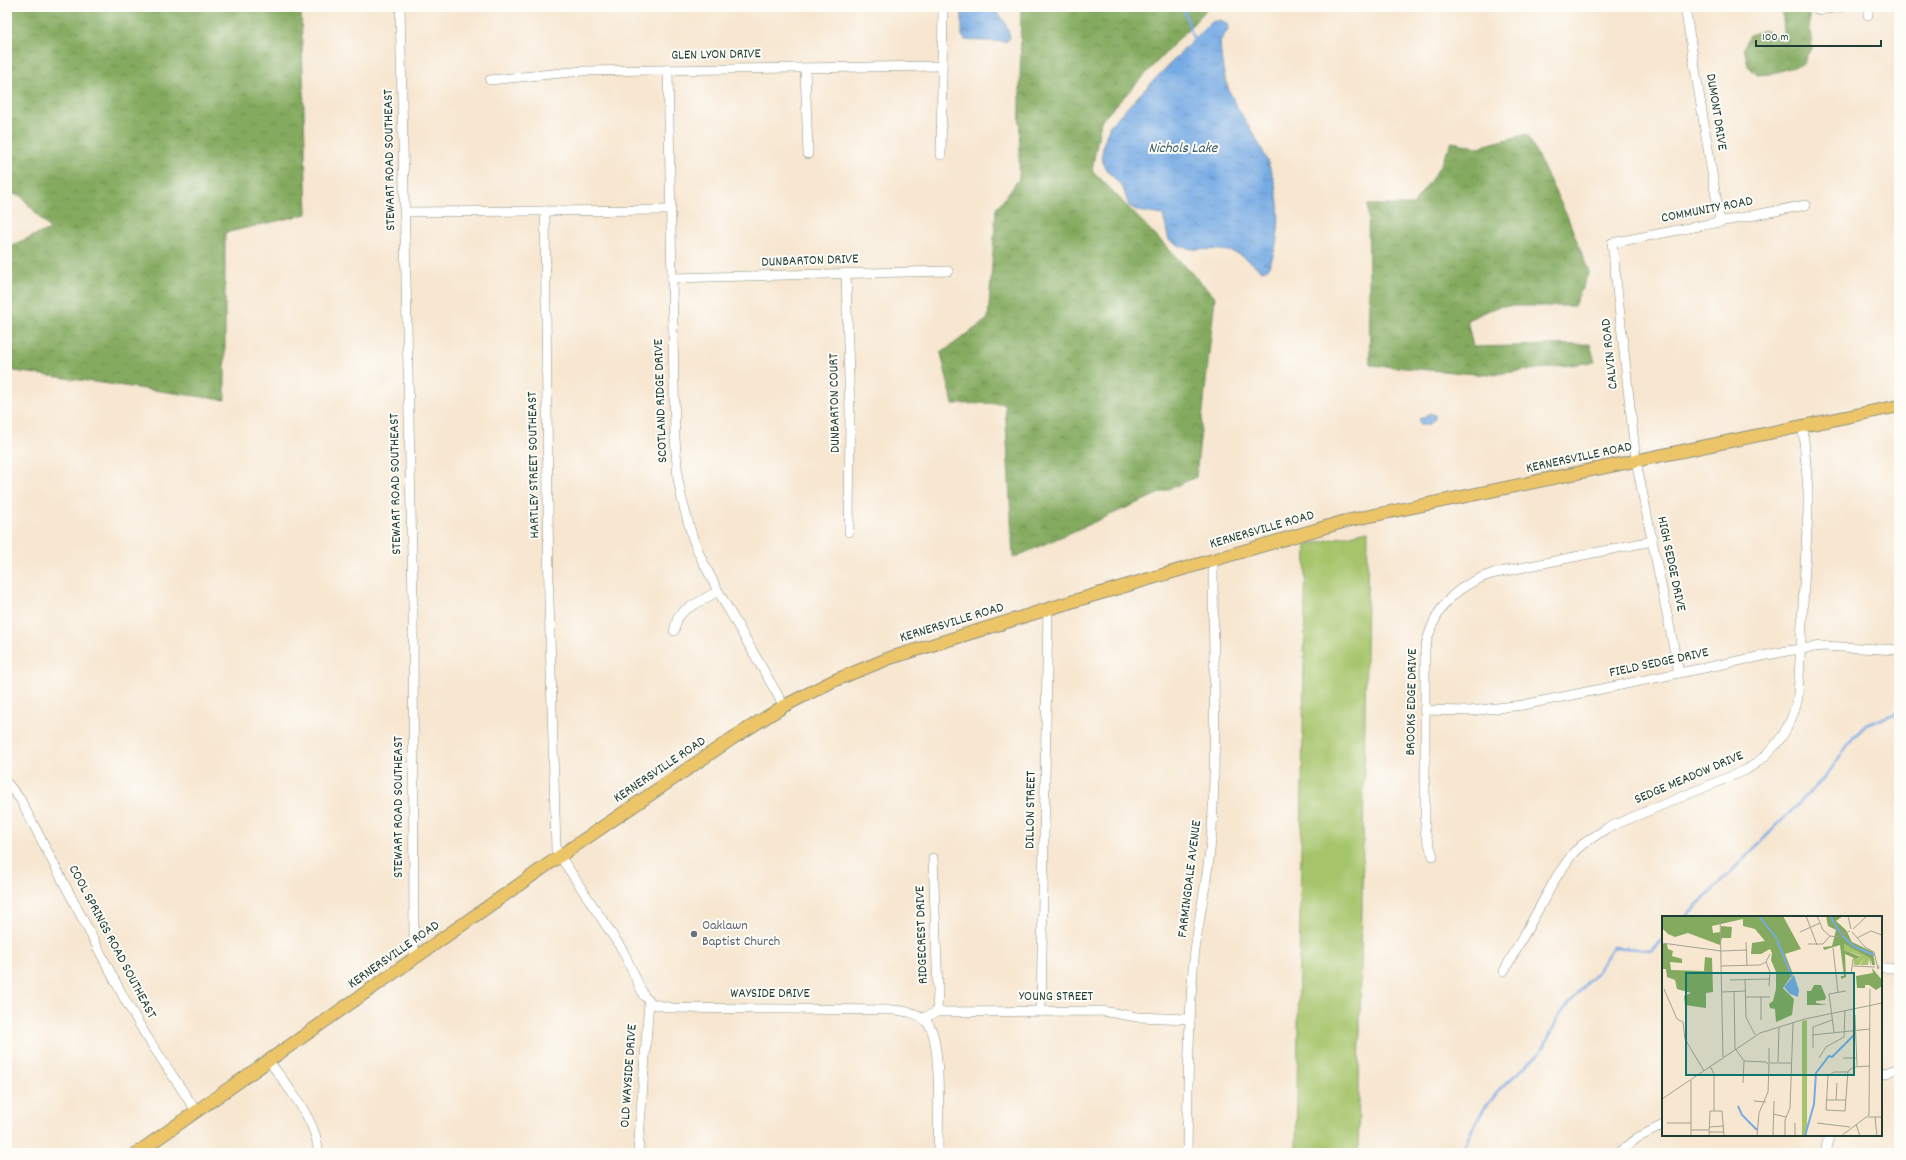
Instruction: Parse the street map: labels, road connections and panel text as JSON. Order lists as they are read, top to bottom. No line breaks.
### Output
{"streets":{"main road":["KERNERSVILLE ROAD"],"street":["GLEN LYON DRIVE","DUMONT DRIVE","STEWART ROAD SOUTHEAST","COMMUNITY ROAD","DUNBARTON DRIVE","CALVIN ROAD","SCOTLAND RIDGE DRIVE","DUNBARTON COURT","HARTLEY STREET SOUTHEAST","HIGH SEDGE DRIVE","FIELD SEDGE DRIVE","BROOKS EDGE DRIVE","SEDGE MEADOW DRIVE","DILLON STREET","FARMINGDALE AVENUE","RIDGECREST DRIVE","COOL SPRINGS ROAD SOUTHEAST","WAYSIDE DRIVE","YOUNG STREET","OLD WAYSIDE DRIVE"]},"crossings":[["GLEN LYON DRIVE","SCOTLAND RIDGE DRIVE"],["DUMONT DRIVE","COMMUNITY ROAD"],["STEWART ROAD SOUTHEAST","KERNERSVILLE ROAD"],["COMMUNITY ROAD","CALVIN ROAD"],["DUNBARTON DRIVE","SCOTLAND RIDGE DRIVE"],["DUNBARTON DRIVE","DUNBARTON COURT"],["CALVIN ROAD","KERNERSVILLE ROAD"],["CALVIN ROAD","HIGH SEDGE DRIVE"],["SCOTLAND RIDGE DRIVE","KERNERSVILLE ROAD"],["KERNERSVILLE ROAD","HARTLEY STREET SOUTHEAST"],["KERNERSVILLE ROAD","HIGH SEDGE DRIVE"],["KERNERSVILLE ROAD","SEDGE MEADOW DRIVE"],["KERNERSVILLE ROAD","DILLON STREET"],["KERNERSVILLE ROAD","FARMINGDALE AVENUE"],["KERNERSVILLE ROAD","COOL SPRINGS ROAD SOUTHEAST"],["HIGH SEDGE DRIVE","FIELD SEDGE DRIVE"],["HIGH SEDGE DRIVE","BROOKS EDGE DRIVE"],["FIELD SEDGE DRIVE","BROOKS EDGE DRIVE"],["FIELD SEDGE DRIVE","SEDGE MEADOW DRIVE"],["DILLON STREET","YOUNG STREET"],["FARMINGDALE AVENUE","YOUNG STREET"],["RIDGECREST DRIVE","YOUNG STREET"],["WAYSIDE DRIVE","YOUNG STREET"],["WAYSIDE DRIVE","OLD WAYSIDE DRIVE"]],"water":["Nichols Lake"],"places":["Oaklawn Baptist Church"],"scale_bar":"100 m"}
